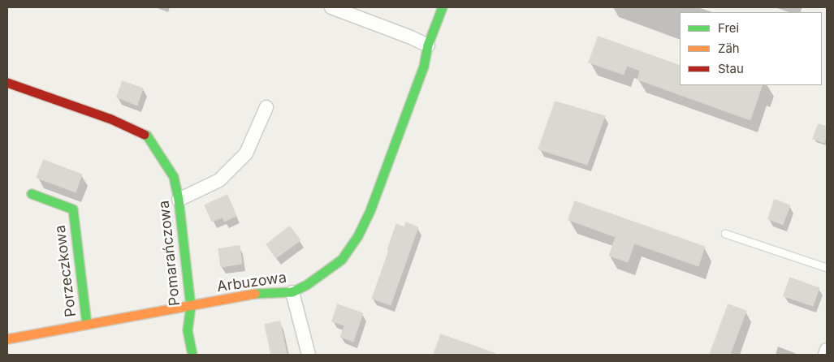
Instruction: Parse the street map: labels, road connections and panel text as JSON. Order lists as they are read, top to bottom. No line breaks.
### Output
{"streets":{"street":["Pomarańczowa","Porzeczkowa","Arbuzowa"]},"crossings":[["Pomarańczowa","Arbuzowa"],["Porzeczkowa","Arbuzowa"]],"legend":["Frei","Zäh","Stau"]}
